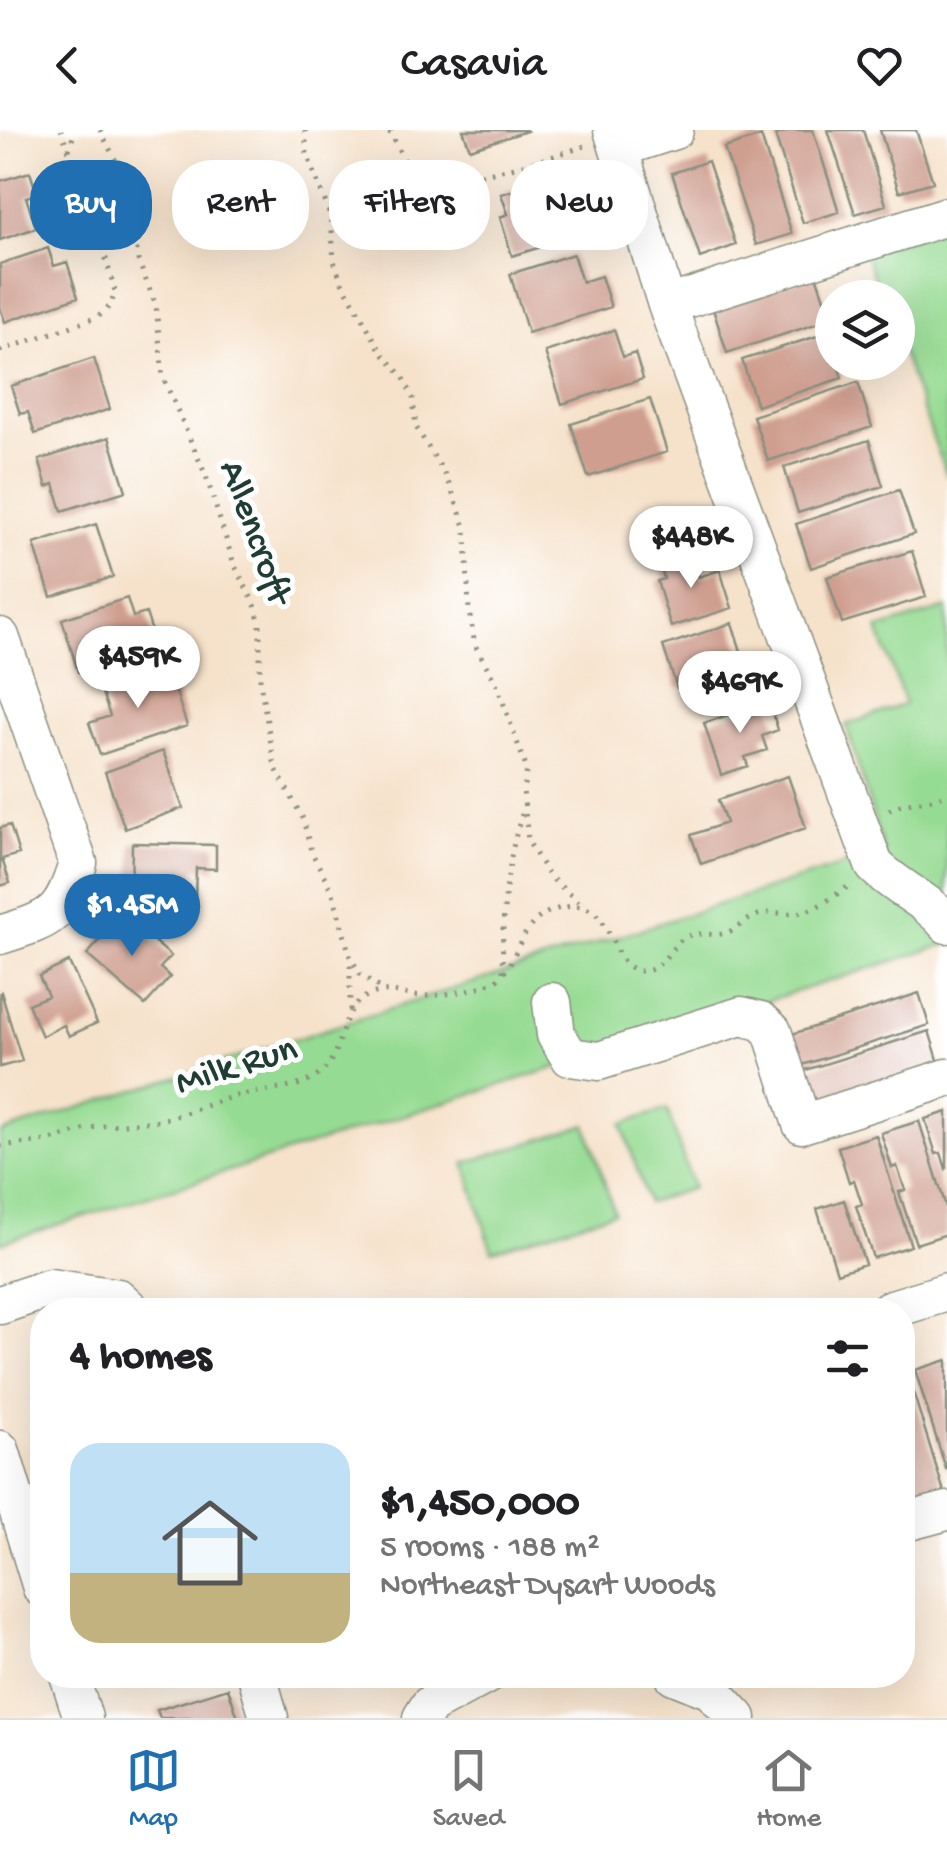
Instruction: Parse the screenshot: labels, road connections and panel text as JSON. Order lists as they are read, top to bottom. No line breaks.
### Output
{"streets":{"path":["Allencroft","Milk Run"]},"crossings":[["Allencroft","Milk Run"]],"page":{"header":"Casavia","chip":["Buy","Rent","Filters","New"],"price":["$448K","$459K","$469K","$1.45M"],"heading":"4 homes","list":[{"name":"$1,450,000","note":"5 rooms · 188 m² · Northeast Dysart Woods"}],"tabs":["Map","Saved","Home"]}}
